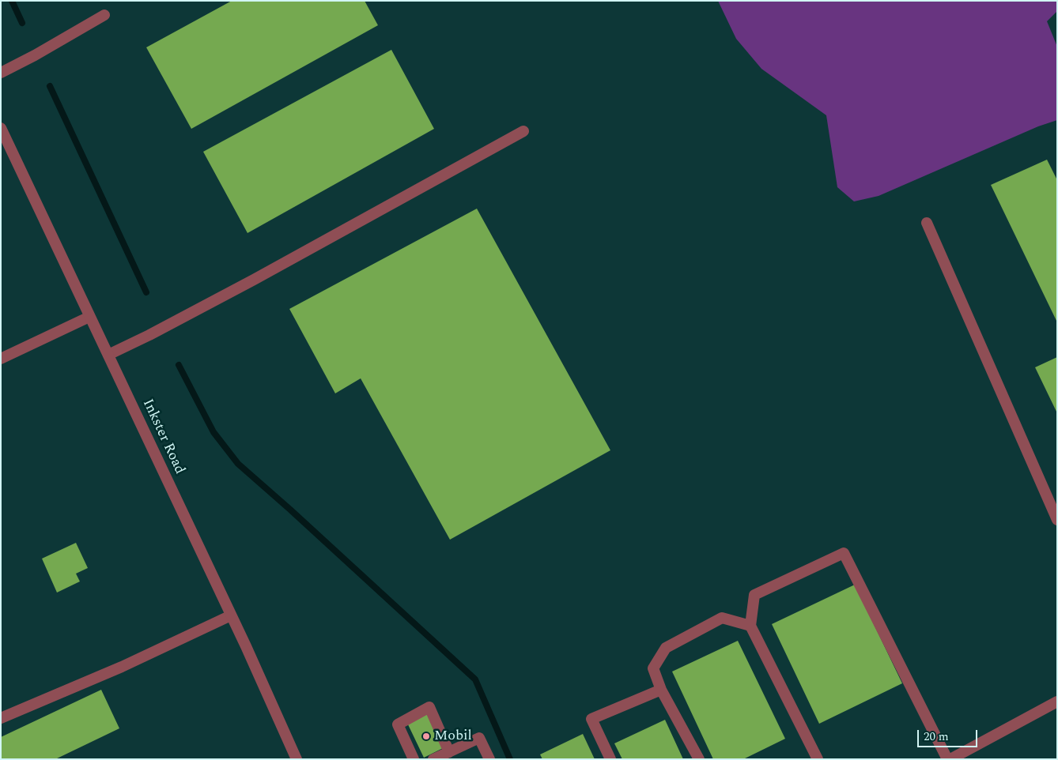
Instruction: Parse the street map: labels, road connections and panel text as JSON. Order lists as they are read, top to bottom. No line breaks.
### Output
{"streets":{"street":["Inkster Road"]},"places":["Mobil"],"scale_bar":"20 m"}
